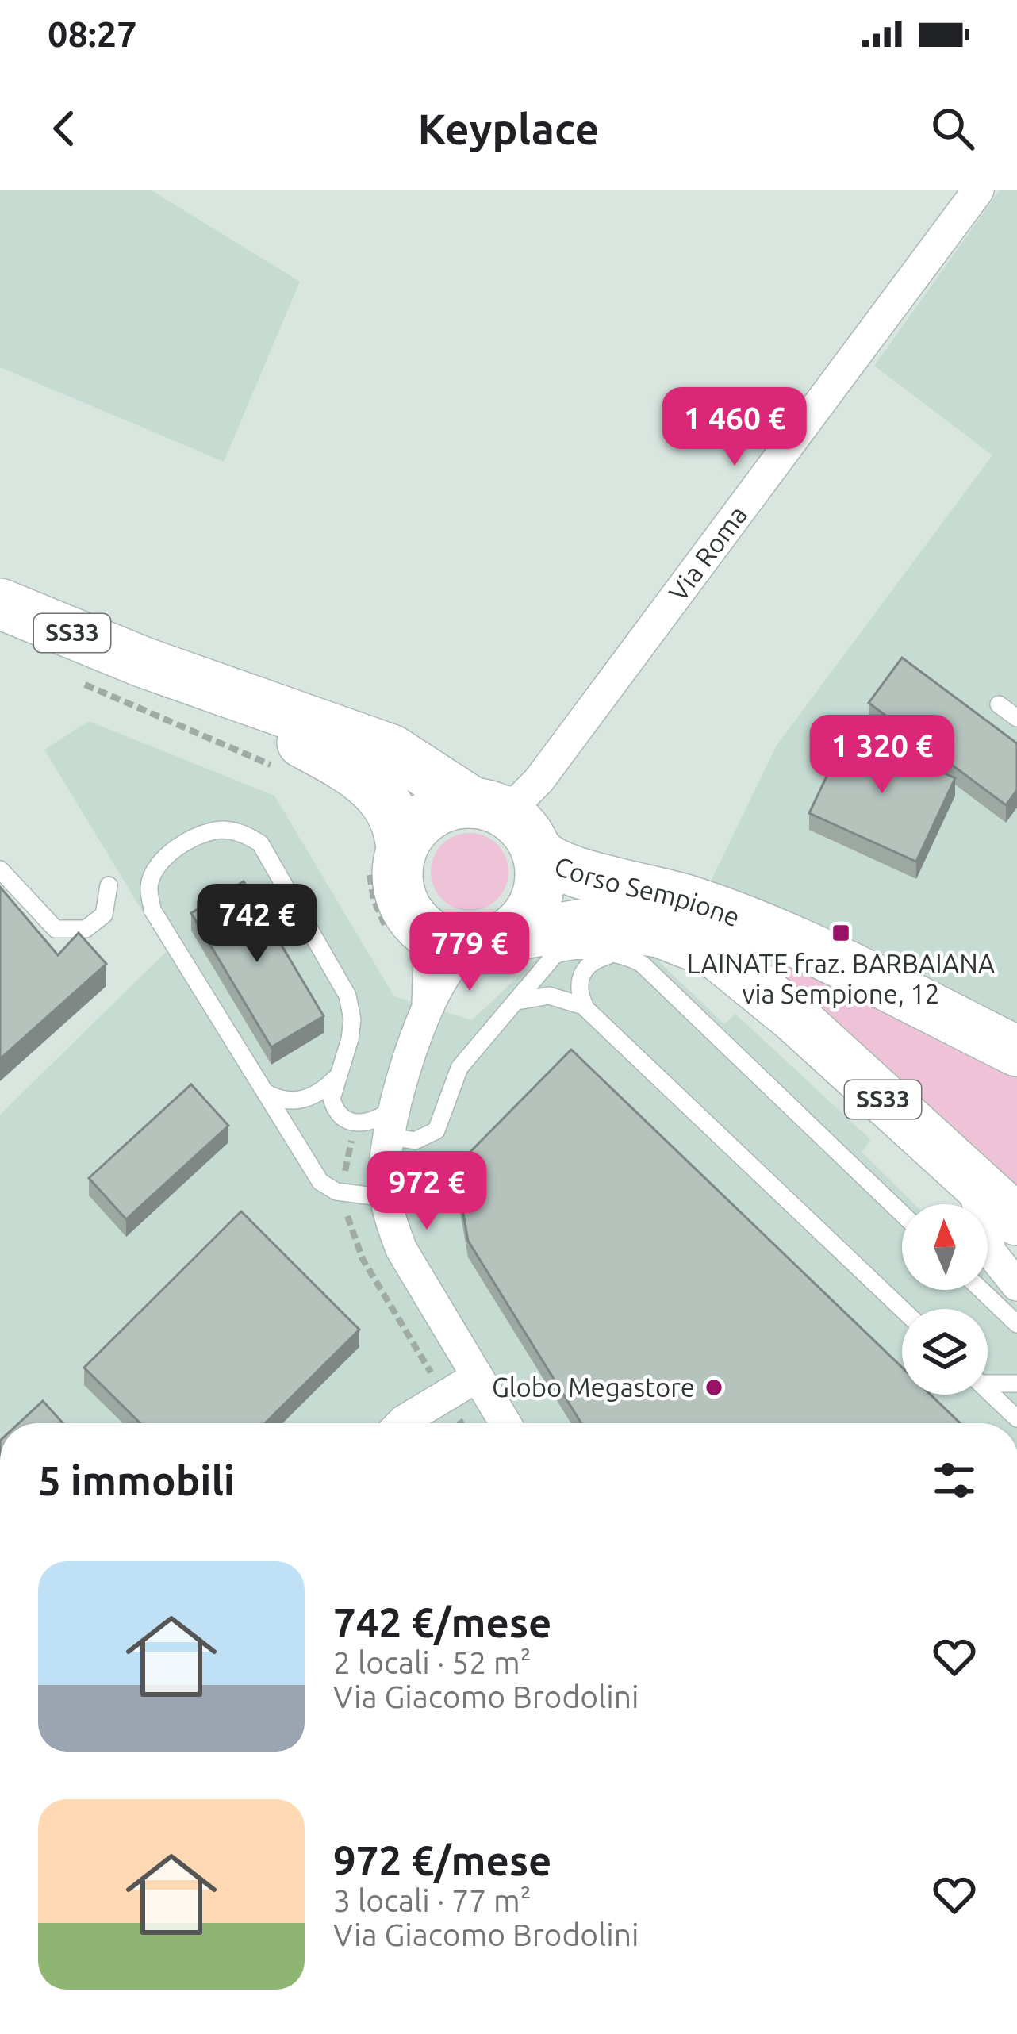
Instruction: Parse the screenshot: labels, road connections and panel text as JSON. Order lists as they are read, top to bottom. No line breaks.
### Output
{"streets":{"main road":["SS33","Corso Sempione"],"street":["Via Roma"]},"places":{"transit":["LAINATE fraz. BARBAIANA via Sempione, 12"],"other":["Globo Megastore"]},"north":"top","page":{"status":"08:27","header":"Keyplace","price":["1 460 €","1 320 €","742 €","779 €","972 €"],"heading":"5 immobili","list":[{"name":"742 €/mese","note":"2 locali · 52 m² · Via Giacomo Brodolini"},{"name":"972 €/mese","note":"3 locali · 77 m² · Via Giacomo Brodolini"}]}}
